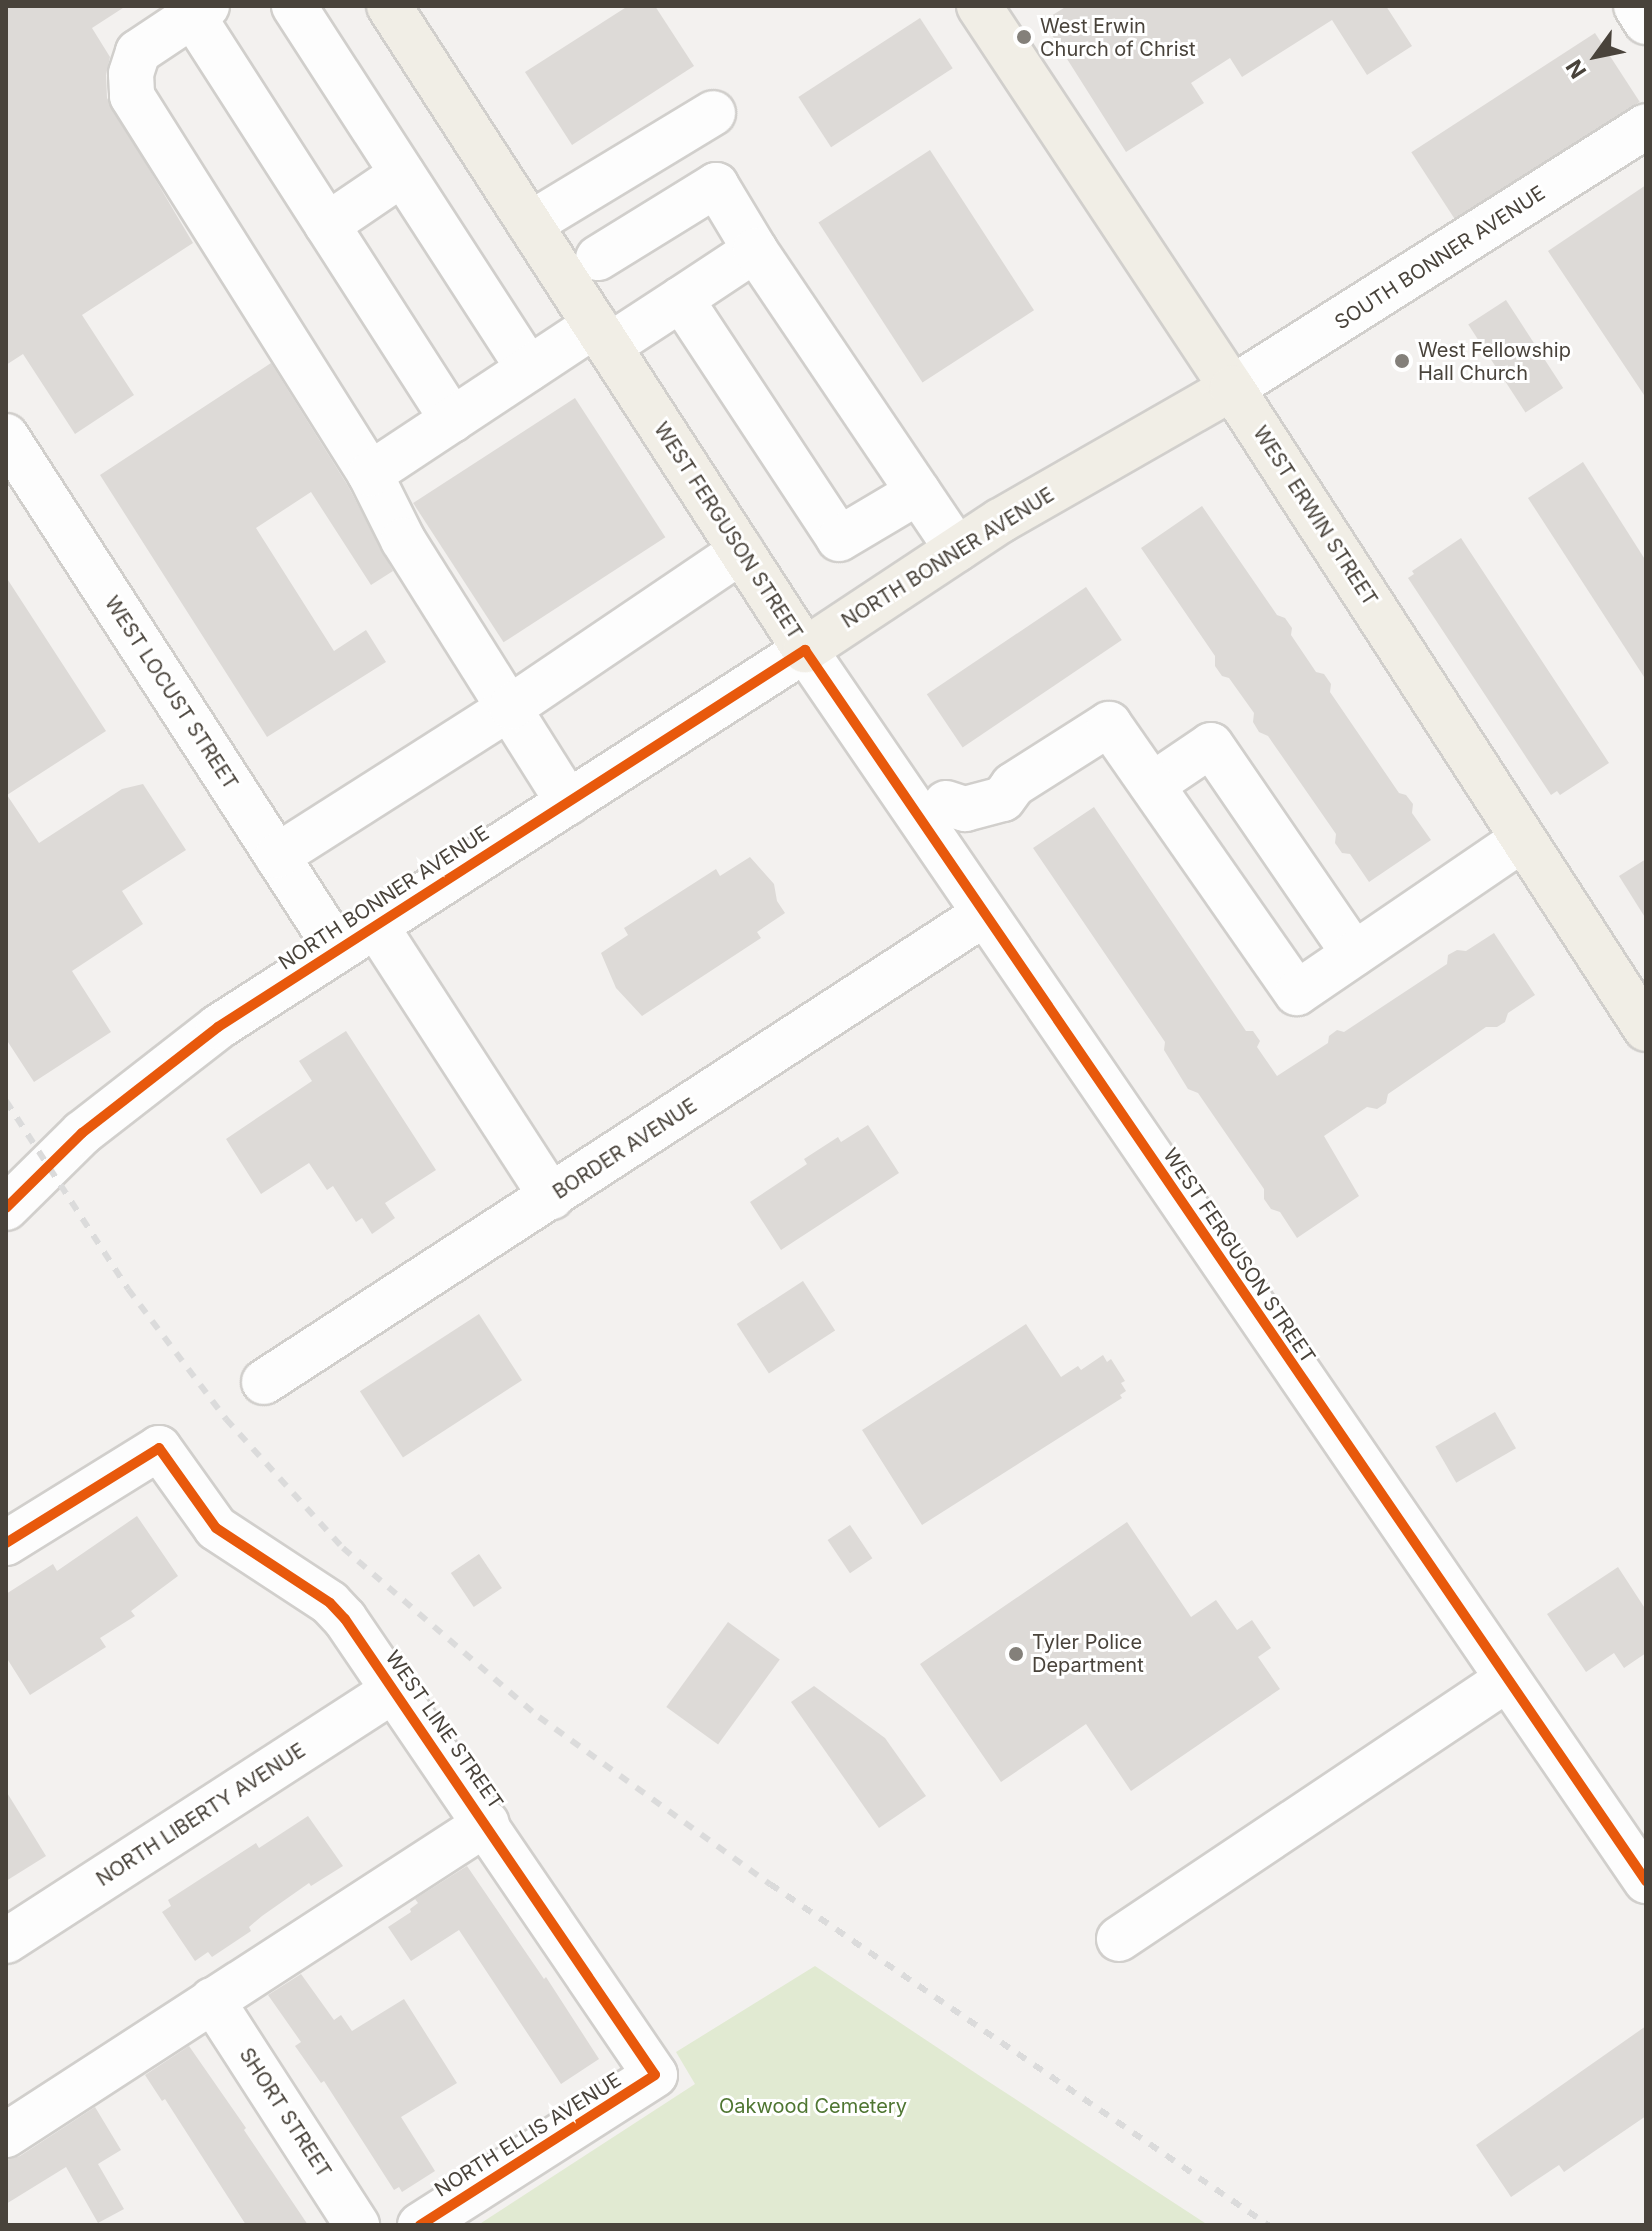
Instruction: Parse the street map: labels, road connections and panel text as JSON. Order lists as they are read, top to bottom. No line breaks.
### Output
{"streets":{"main road":["WEST ERWIN STREET","WEST FERGUSON STREET","NORTH BONNER AVENUE"],"street":["SOUTH BONNER AVENUE","WEST LOCUST STREET","BORDER AVENUE","WEST LINE STREET","NORTH LIBERTY AVENUE","SHORT STREET","NORTH ELLIS AVENUE"]},"crossings":[["SOUTH BONNER AVENUE","WEST ERWIN STREET"],["SOUTH BONNER AVENUE","NORTH BONNER AVENUE"],["WEST ERWIN STREET","NORTH BONNER AVENUE"],["WEST FERGUSON STREET","NORTH BONNER AVENUE"],["WEST FERGUSON STREET","BORDER AVENUE"],["NORTH BONNER AVENUE","WEST LOCUST STREET"],["WEST LINE STREET","NORTH LIBERTY AVENUE"],["WEST LINE STREET","NORTH ELLIS AVENUE"]],"parks":["Oakwood Cemetery"],"places":["West Erwin Church of Christ","West Fellowship Hall Church","Tyler Police Department"],"north":"bottom left"}
